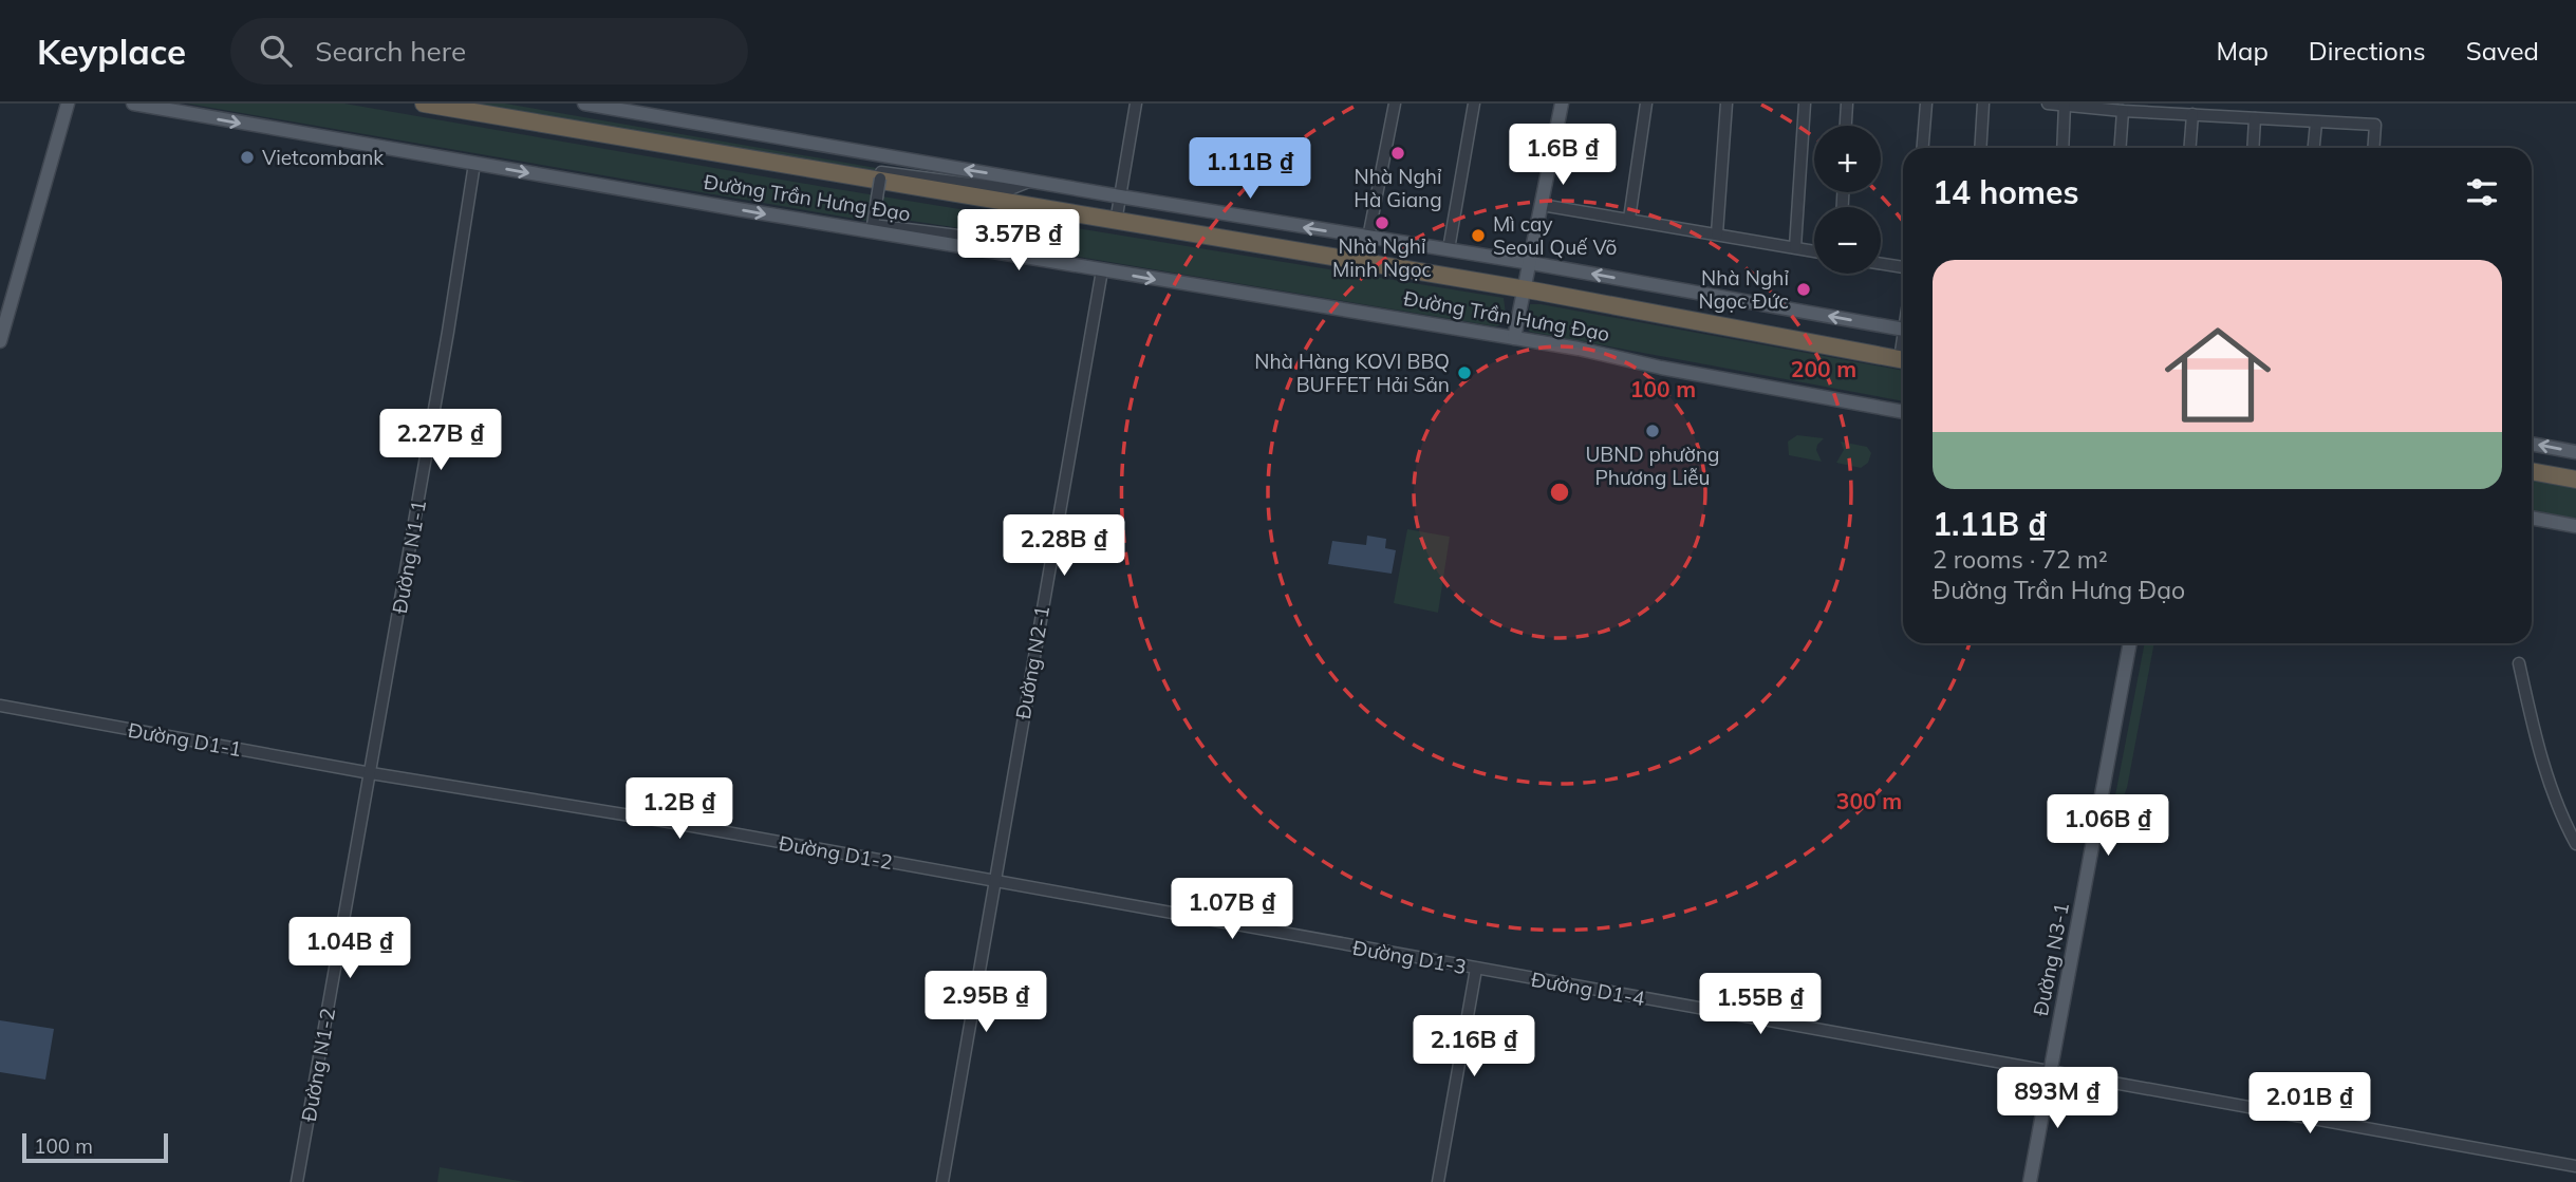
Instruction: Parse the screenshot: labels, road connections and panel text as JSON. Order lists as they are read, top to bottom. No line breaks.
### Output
{"streets":{"highway":["Đường Trần Hưng Đạo"],"main road":["Đường N3-1"],"street":["Đường N1-1","Đường N2-1","Đường D1-1","Đường D1-2","Đường D1-3","Đường D1-4","Đường N1-2"]},"crossings":[["Đường Trần Hưng Đạo","Đường N1-1"],["Đường Trần Hưng Đạo","Đường N2-1"],["Đường N1-1","Đường D1-1"],["Đường N1-1","Đường D1-2"],["Đường N1-1","Đường N1-2"],["Đường N2-1","Đường D1-2"],["Đường N2-1","Đường D1-3"],["Đường D1-1","Đường D1-2"],["Đường D1-1","Đường N1-2"],["Đường D1-2","Đường D1-3"],["Đường D1-2","Đường N1-2"],["Đường D1-3","Đường D1-4"],["Đường N3-1","Đường D1-4"]],"places":["Nhà Nghỉ Hà Giang","Vietcombank","Nhà Nghỉ Minh Ngọc","Mì cay Seoul Quế Võ","Nhà Nghỉ Ngọc Đức","Nhà Hàng KOVI BBQ BUFFET Hải Sản","UBND phường Phương Liễu"],"scale_bar":"100 m","page":{"header":"Keyplace","search":"Search here","nav":["Map","Directions","Saved"],"price":["1.6B ₫","1.11B ₫","3.57B ₫","2.27B ₫","2.28B ₫","1.2B ₫","1.06B ₫","1.07B ₫","1.04B ₫","2.95B ₫","1.55B ₫","2.16B ₫","893M ₫","2.01B ₫"],"map_buttons":["+","−"],"heading":"14 homes","list":[{"name":"1.11B ₫","note":"2 rooms · 72 m² · Đường Trần Hưng Đạo"}],"scale":"100 m"},"rings":["200 m","100 m","300 m"]}
